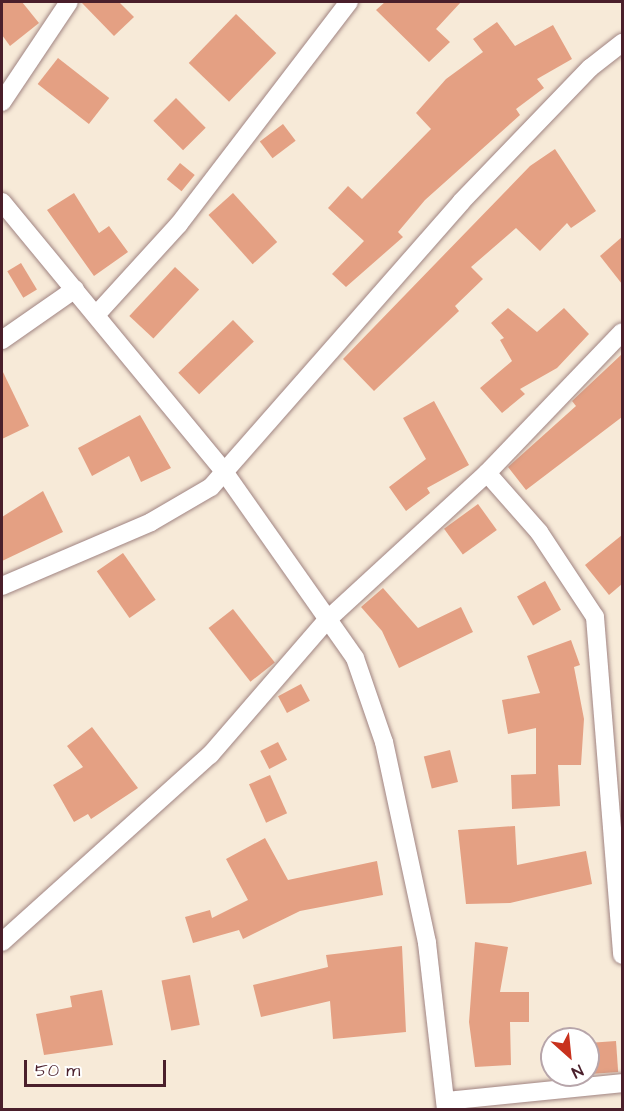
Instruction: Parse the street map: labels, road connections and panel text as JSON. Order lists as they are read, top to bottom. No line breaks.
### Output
{"scale_bar":"50 m","north":"bottom right"}
